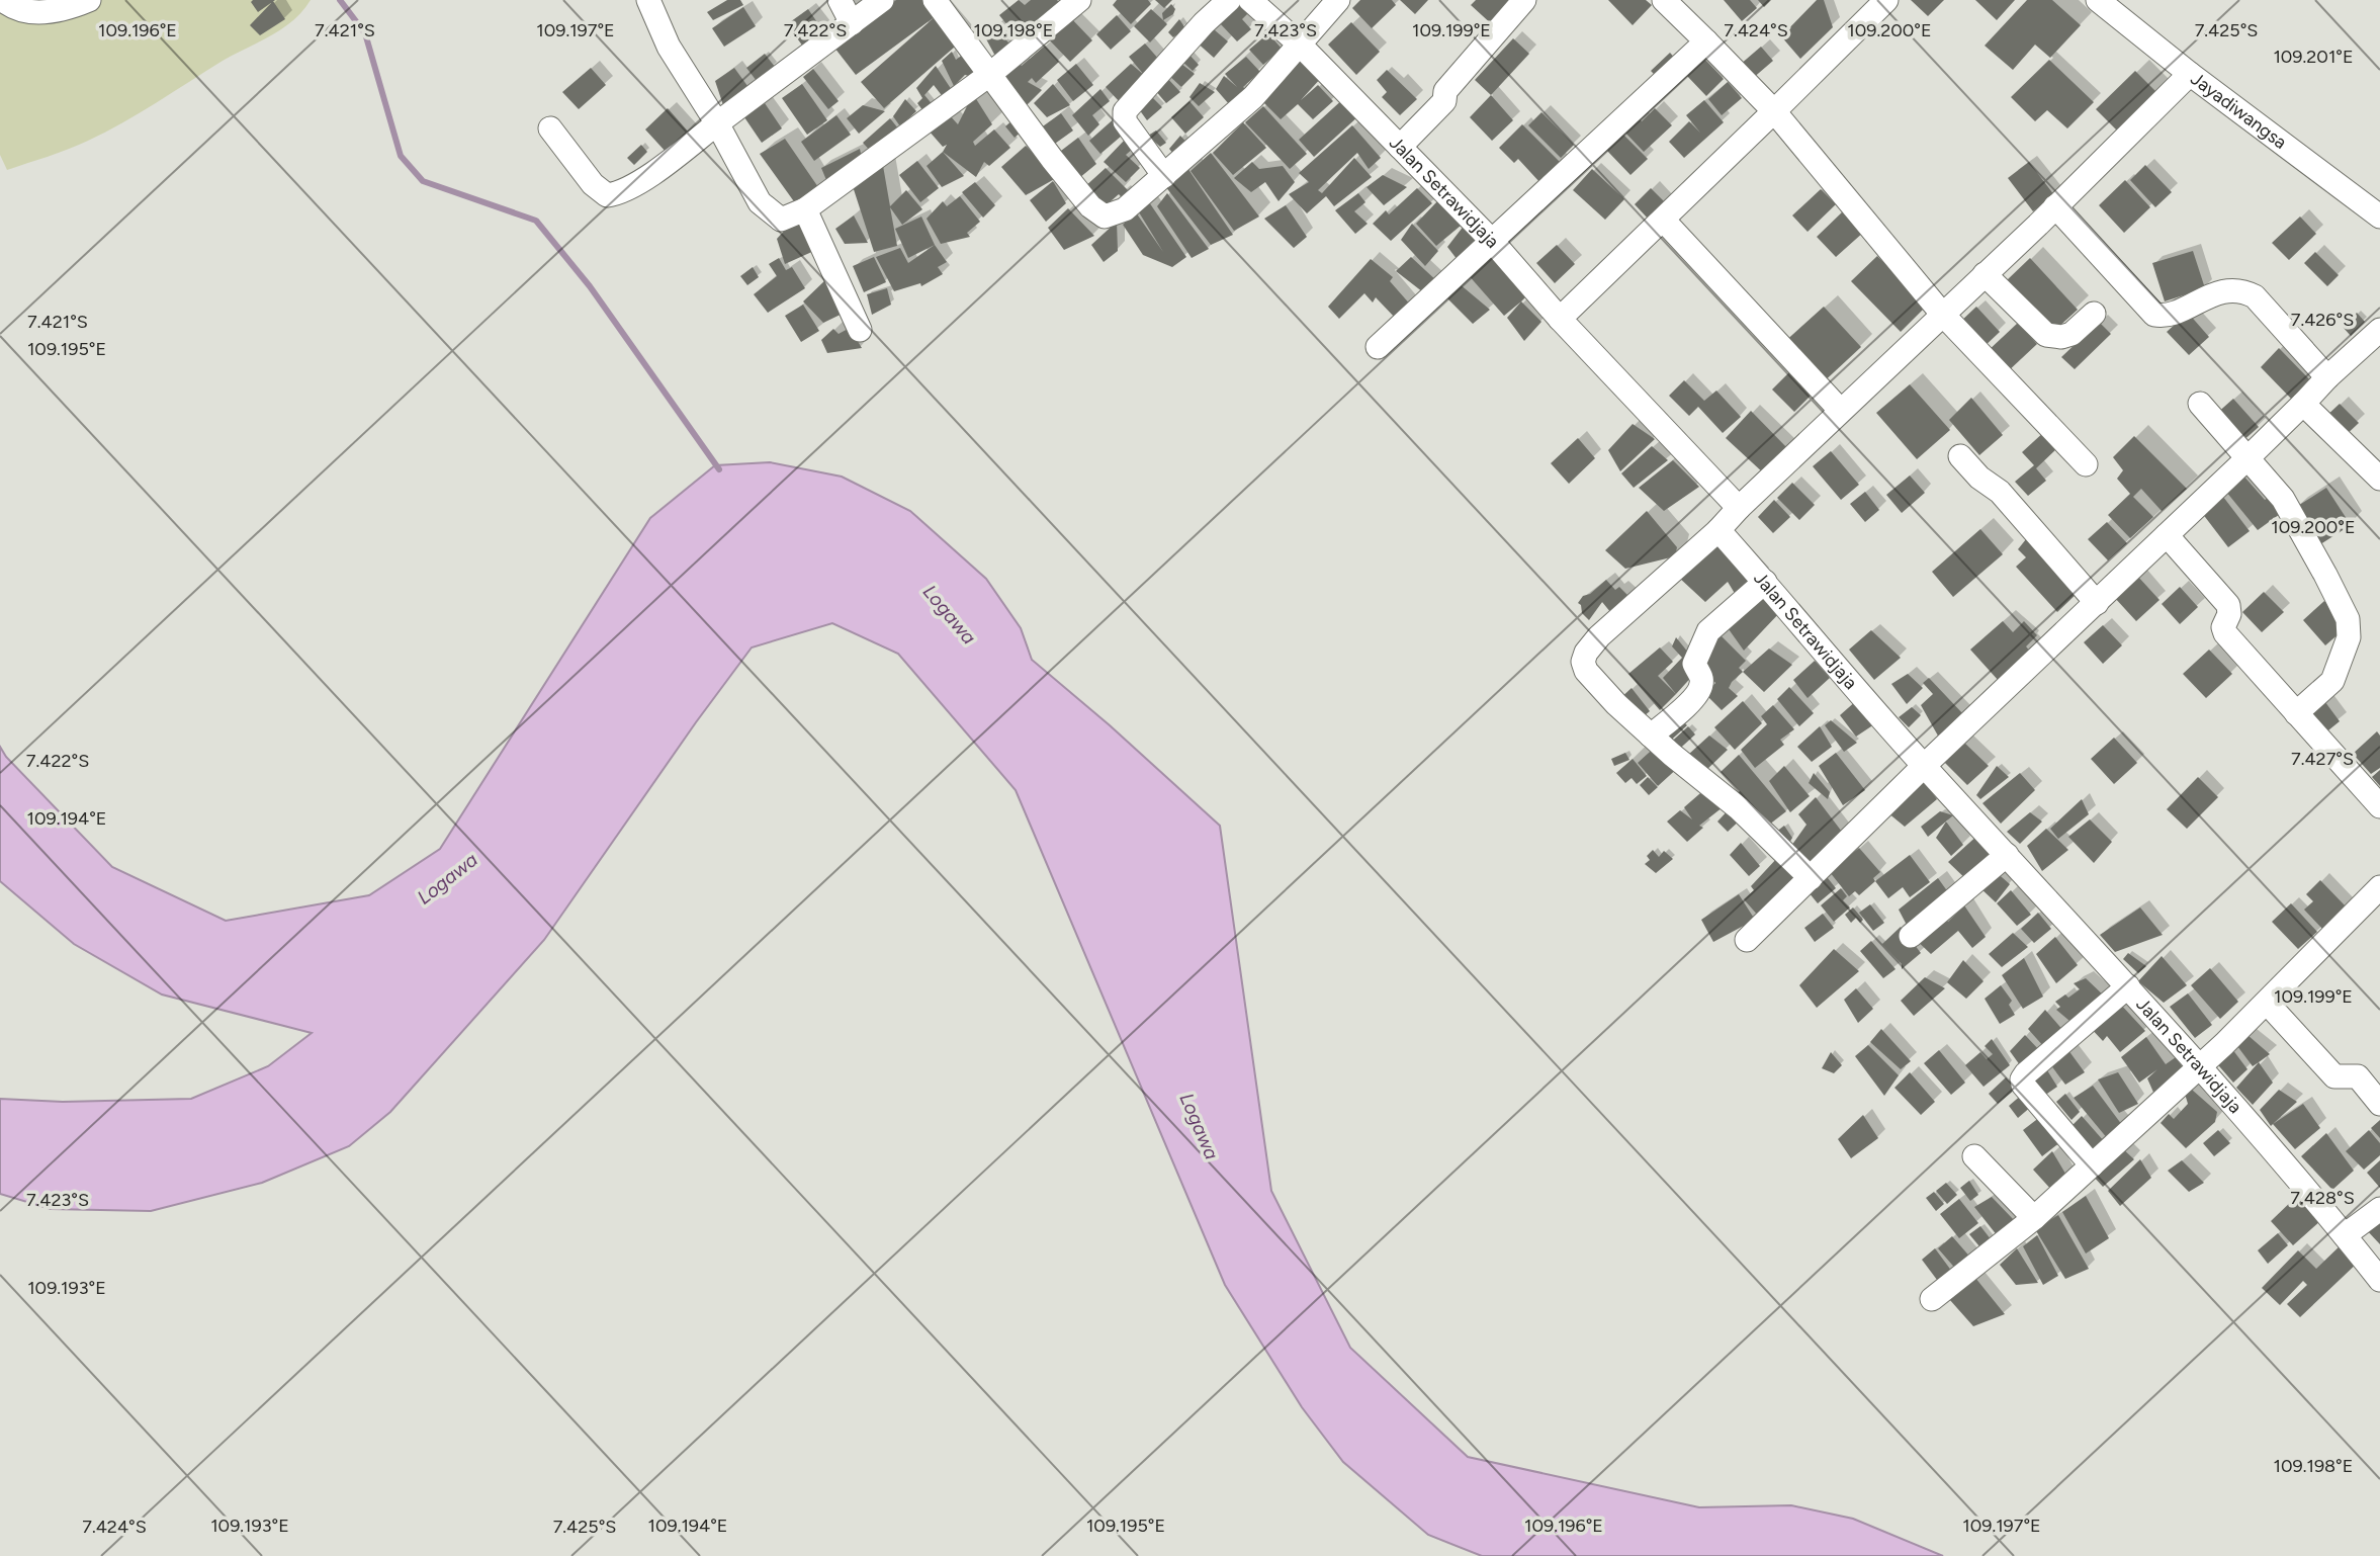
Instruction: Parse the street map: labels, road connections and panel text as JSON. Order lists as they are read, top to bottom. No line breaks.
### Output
{"streets":{"street":["Jayadiwangsa","Jalan Setrawidjaja"]},"water":["Logawa"],"coordinates":["7.421°S","7.422°S","7.423°S","7.424°S","7.425°S","109.197°E","109.198°E","109.199°E","109.196°E","109.200°E","109.201°E","7.426°S","109.195°E","7.427°S","109.194°E","7.428°S","109.193°E"]}
